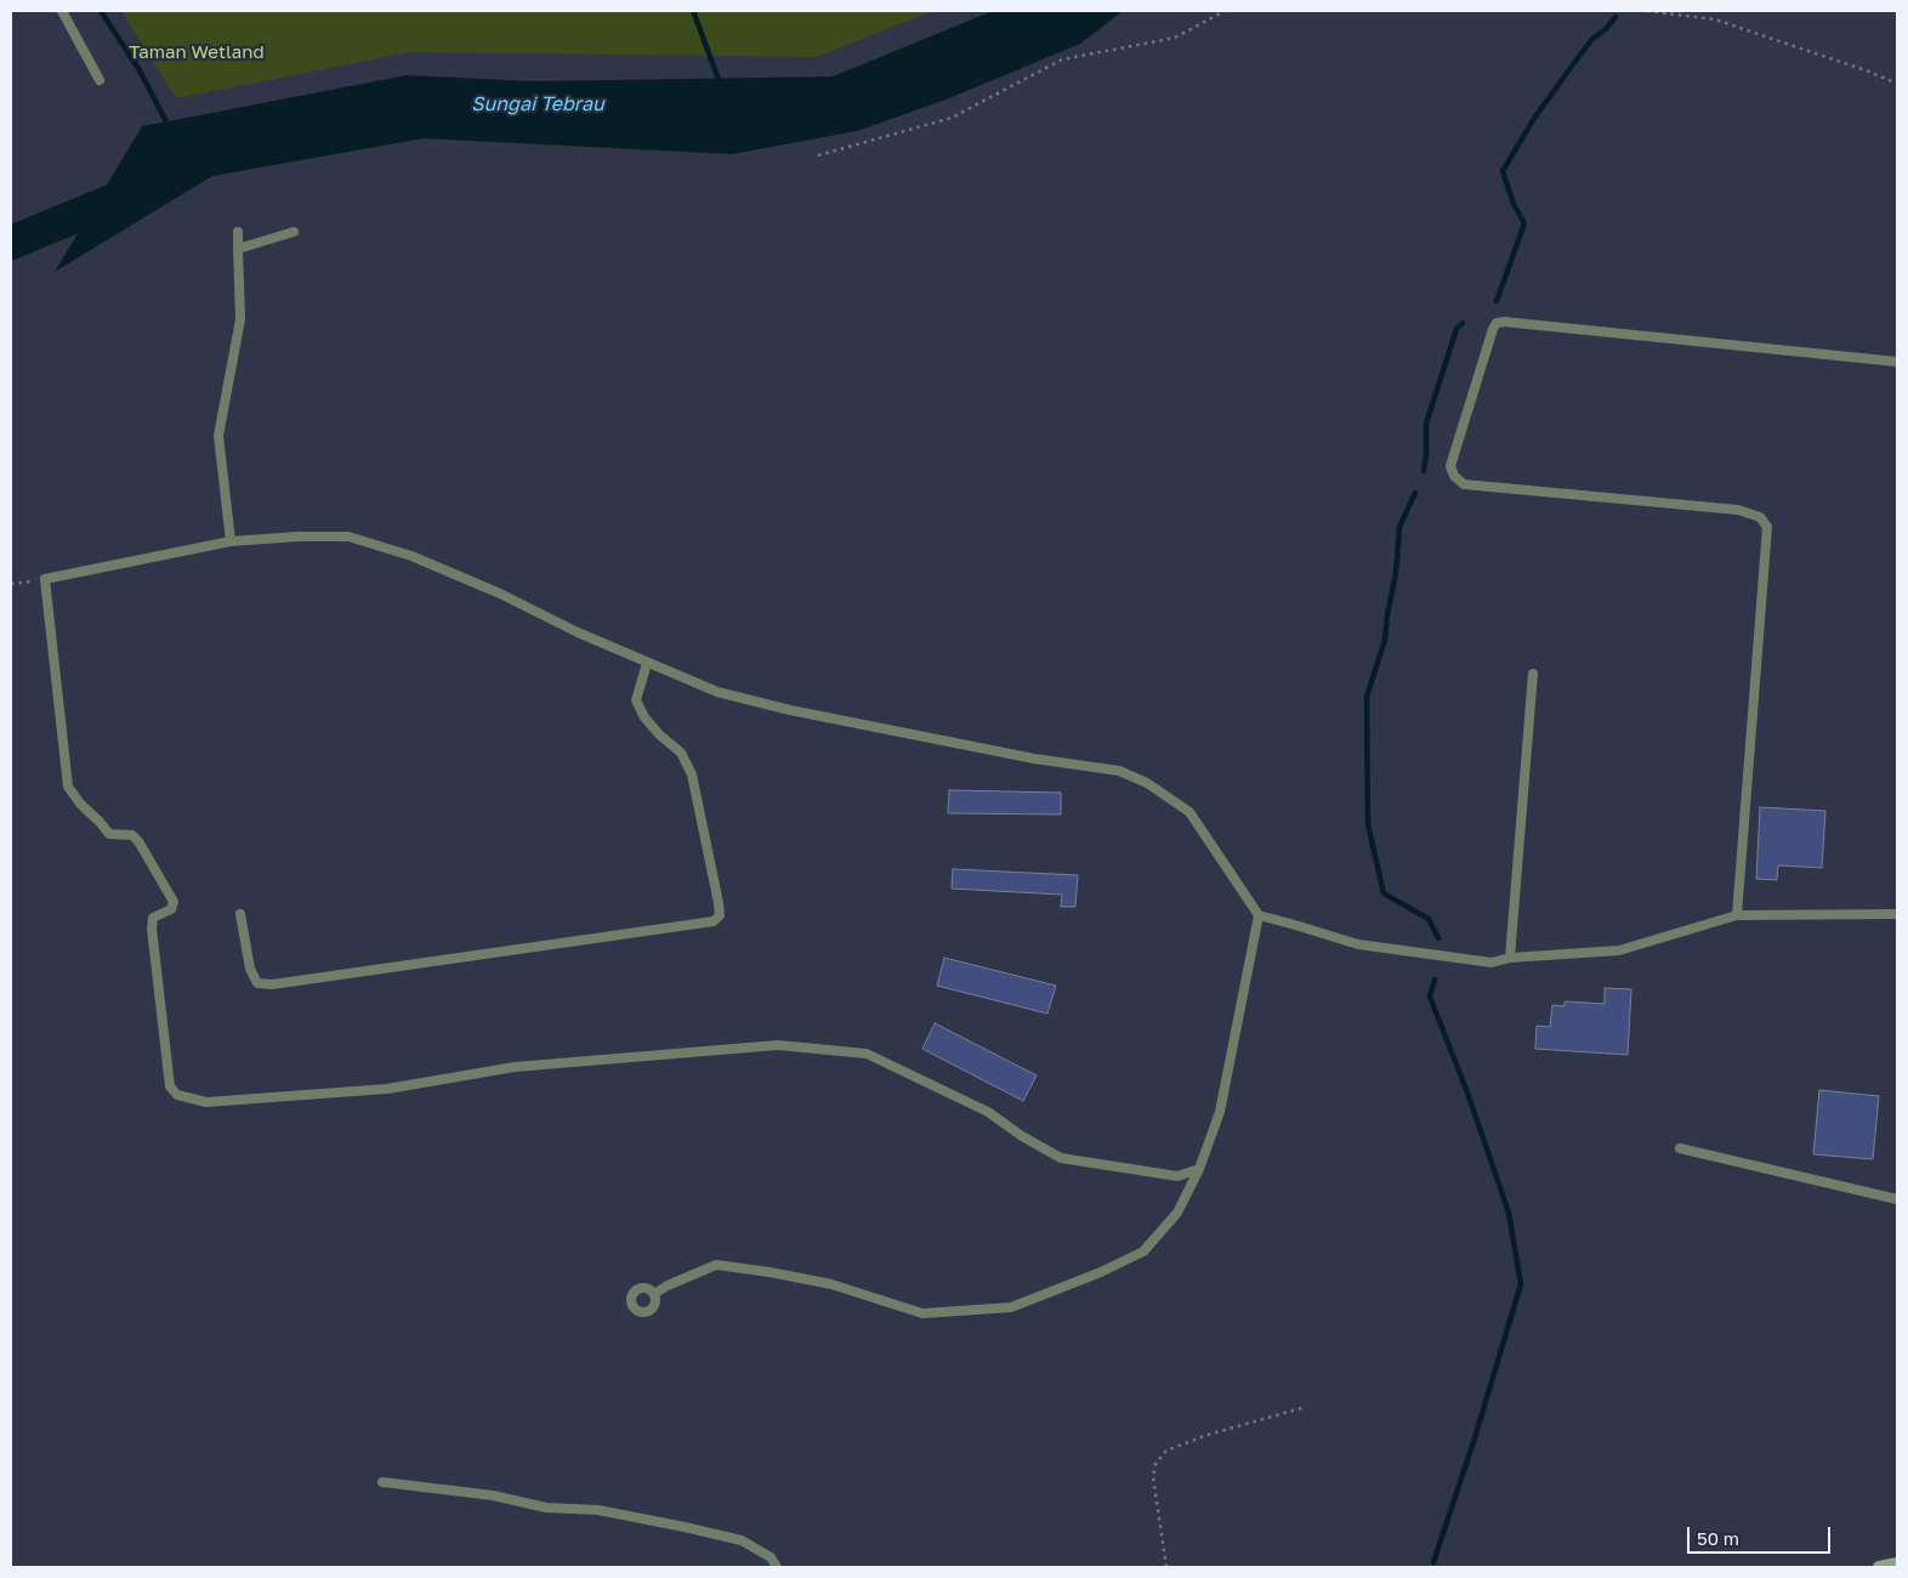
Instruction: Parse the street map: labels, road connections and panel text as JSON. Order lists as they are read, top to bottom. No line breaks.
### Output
{"water":["Sungai Tebrau"],"parks":["Taman Wetland"],"scale_bar":"50 m"}
